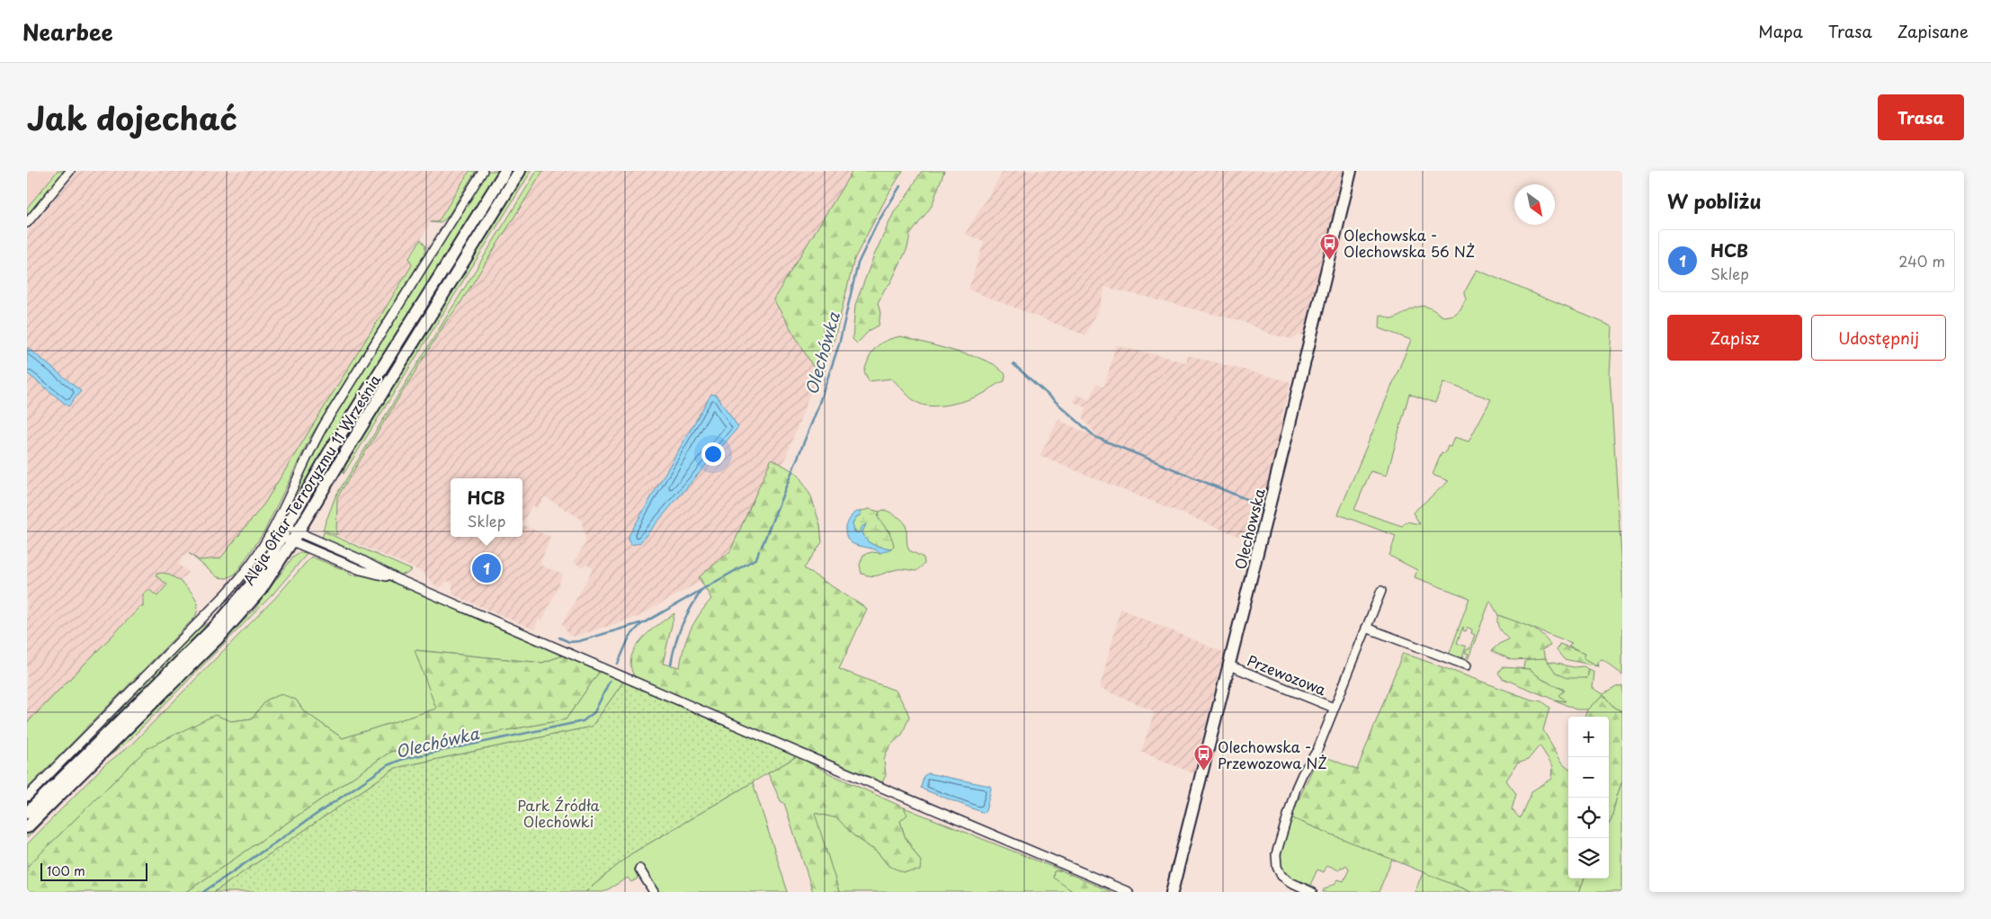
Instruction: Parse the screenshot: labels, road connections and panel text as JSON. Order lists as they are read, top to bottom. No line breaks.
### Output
{"streets":{"street":["Aleja Ofiar Terroryzmu 11 Września","Olechowska","Przewozowa"]},"crossings":[["Olechowska","Przewozowa"]],"water":["Olechówka"],"parks":["Park Źródła Olechówki"],"places":{"bus stop":["Olechowska - Olechowska 56 NŻ","Olechowska - Przewozowa NŻ"]},"scale_bar":"100 m","north":"bottom right","page":{"header":"Nearbee","nav":["Mapa","Trasa","Zapisane"],"title":"Jak dojechać","buttons":["Trasa",["Zapisz","Udostępnij"]],"heading":"W pobliżu","list":[{"mark":"1","name":"HCB","note":"Sklep","value":"240 m"}],"popup":["HCB","Sklep"],"pins":"1","map_buttons":["+","−"],"scale":"100 m"}}
